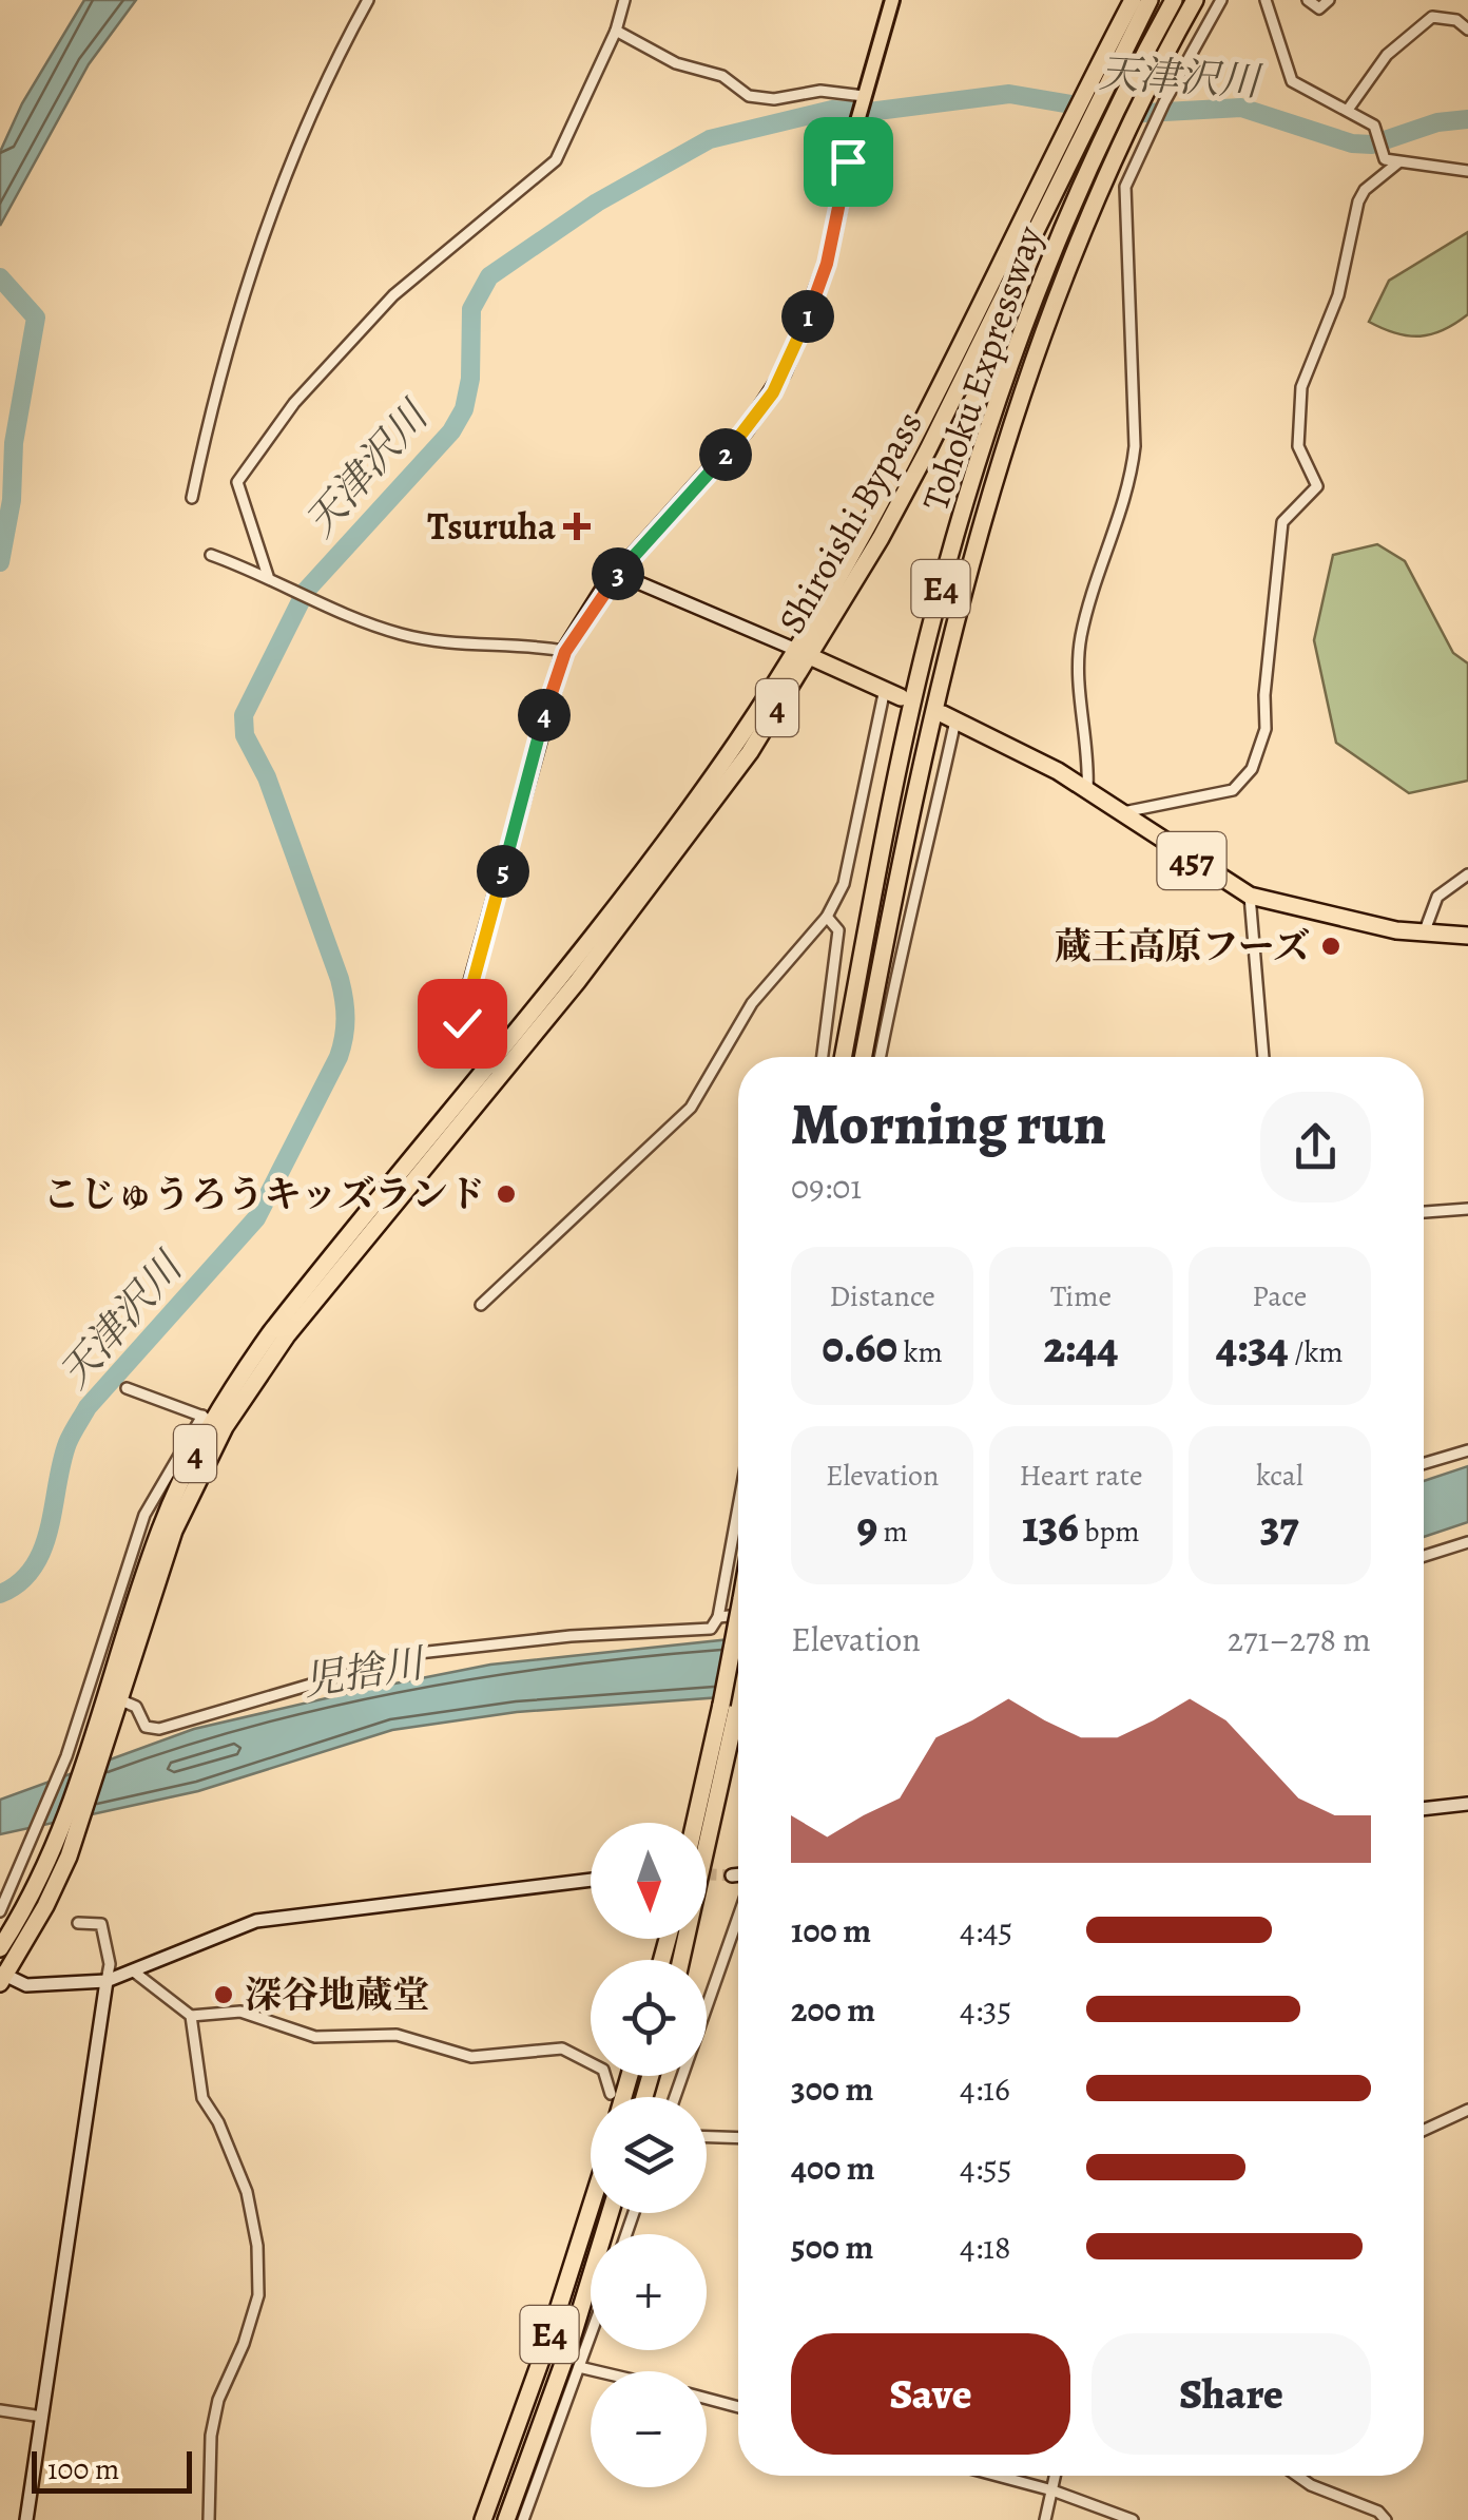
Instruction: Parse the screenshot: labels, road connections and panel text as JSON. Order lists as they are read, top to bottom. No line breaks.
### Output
{"streets":{"highway":["Tohoku Expressway","Shiroishi Bypass","E4","4","457"]},"crossings":[["Shiroishi Bypass","4"]],"water":["天津沢川","児捨川"],"places":{"health":["Tsuruha"],"other":["蔵王高原フーズ","こじゅうろうキッズランド","深谷地蔵堂"]},"scale_bar":"100 m","north":"bottom","page":{"pins":["1","2","3","4","5"],"heading":["Morning run","09:01"],"stats":[["Distance","0.60 km"],["Time","2:44"],["Pace","4:34 /km"],["Elevation","9 m"],["Heart rate","136 bpm"],["kcal","37"]],"chart":["Elevation","271–278 m"],"map_buttons":["+","−"],"list":[{"name":"100 m","note":"4:45"},{"name":"200 m","note":"4:35"},{"name":"300 m","note":"4:16"},{"name":"400 m","note":"4:55"},{"name":"500 m","note":"4:18"}],"buttons":["Save","Share"],"scale":"100 m"}}
